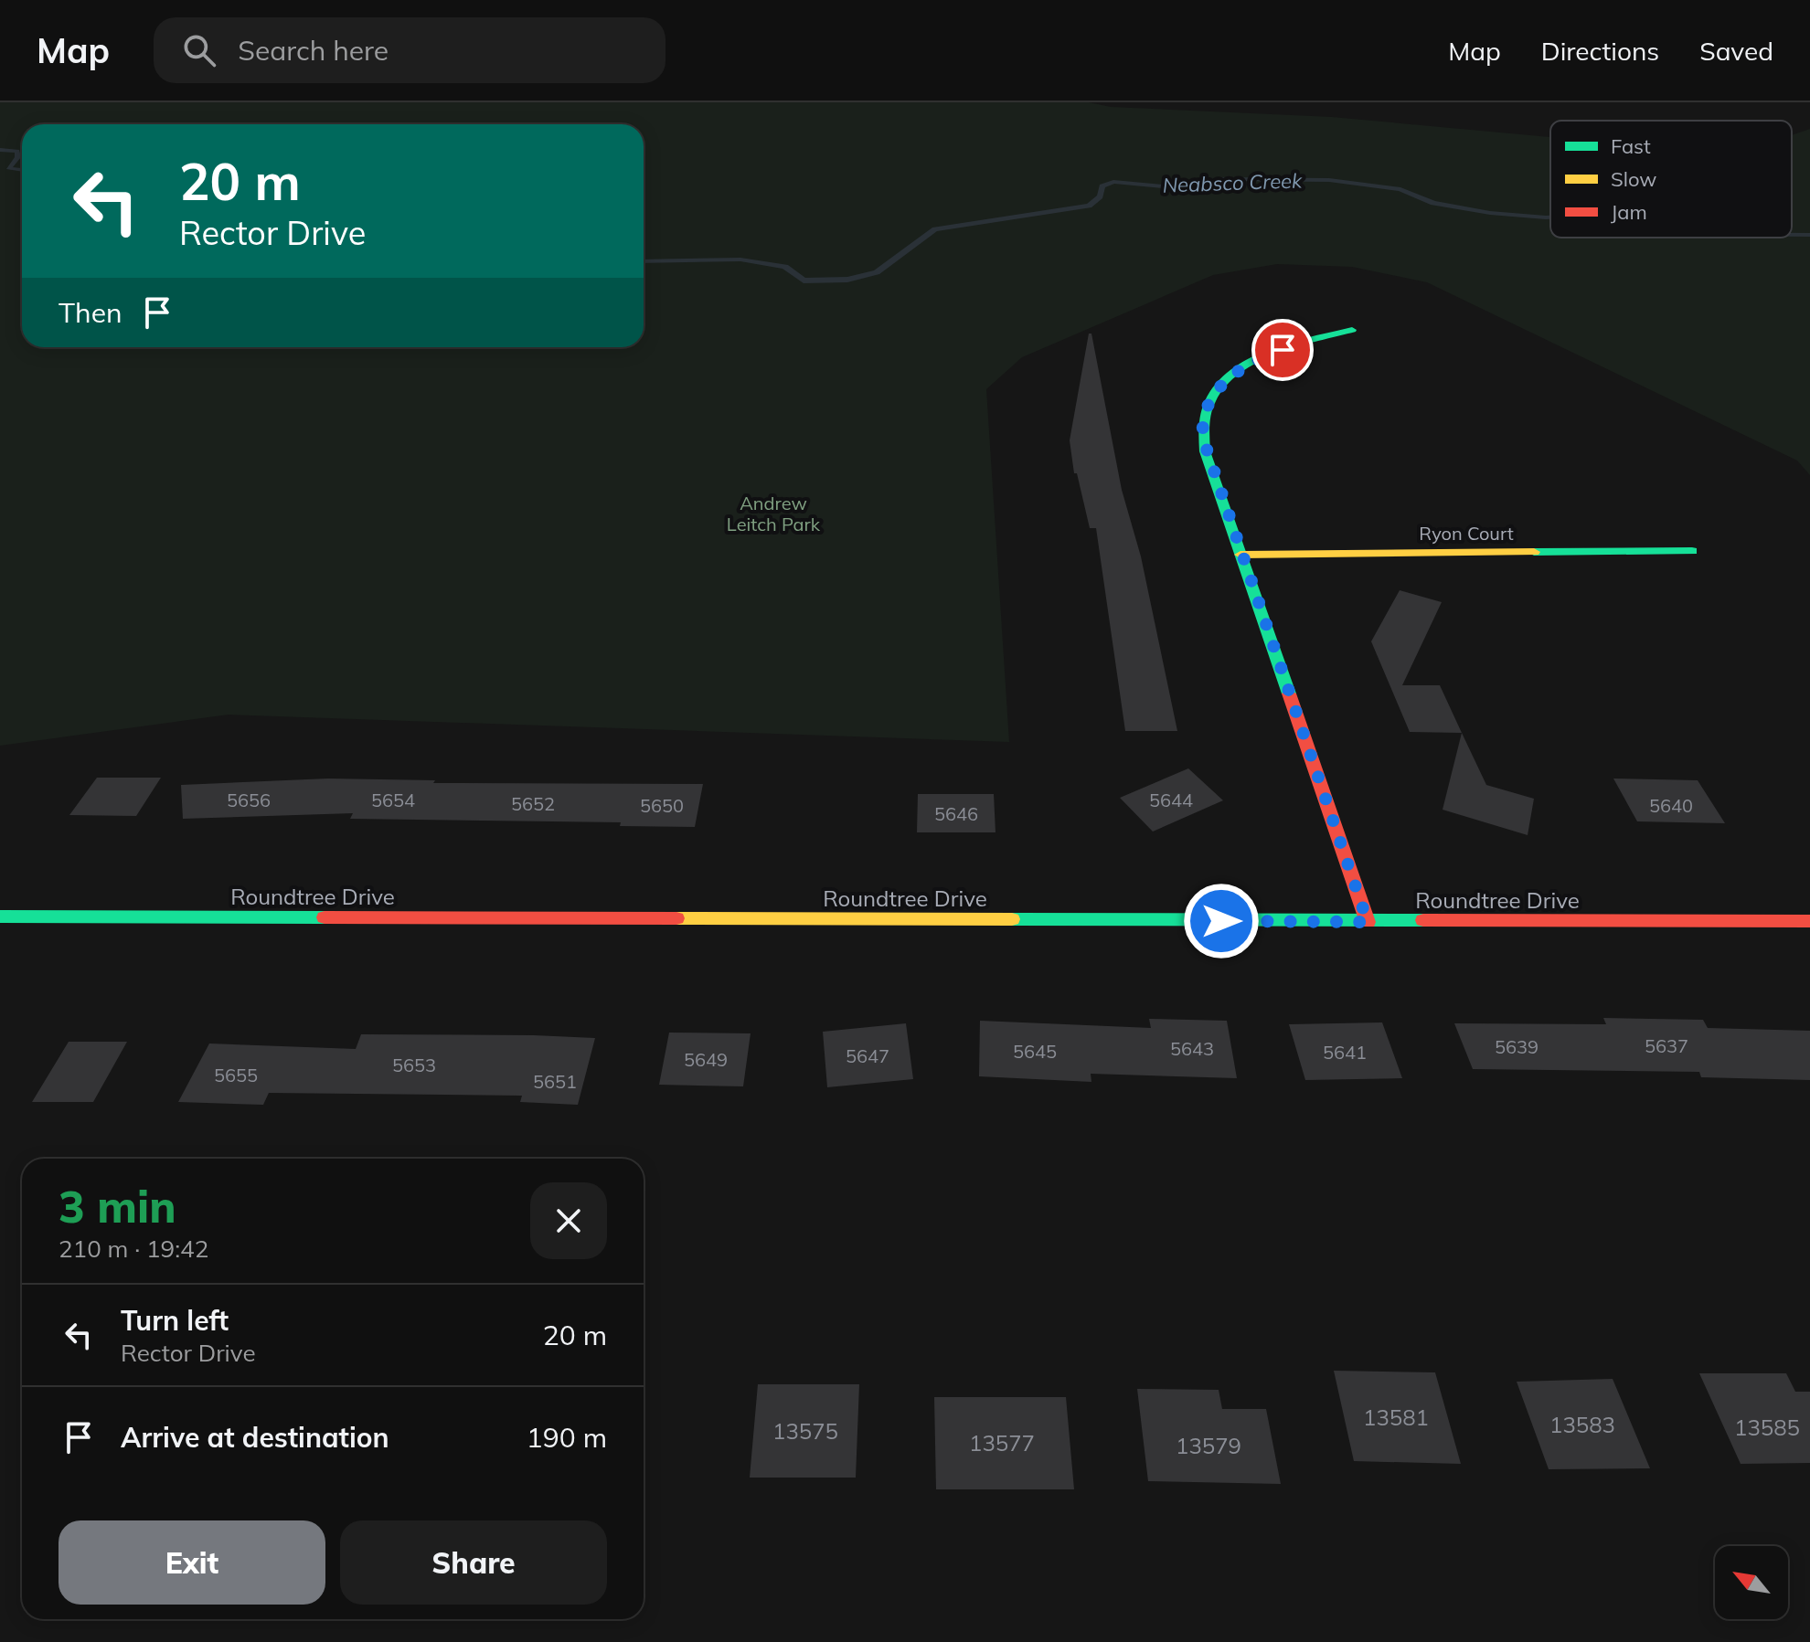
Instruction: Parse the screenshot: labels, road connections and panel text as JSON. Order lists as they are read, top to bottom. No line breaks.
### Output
{"streets":{"street":["Ryon Court","Roundtree Drive"]},"water":["Neabsco Creek"],"parks":["Andrew Leitch Park"],"house_numbers":["5656","5654","5644","5652","5650","5640","5646","5637","5639","5643","5645","5641","5647","5649","5653","5655","5651","13581","13583","13585","13575","13577","13579"],"legend":["Fast","Slow","Jam"],"north":"top left","page":{"header":"Map","search":"Search here","nav":["Map","Directions","Saved"],"turn":["20 m","Rector Drive"],"then":"Then","heading":["3 min","210 m · 19:42"],"list":[{"name":"Turn left","note":"Rector Drive","value":"20 m"},{"name":"Arrive at destination","value":"190 m"}],"buttons":["Exit","Share"]}}
